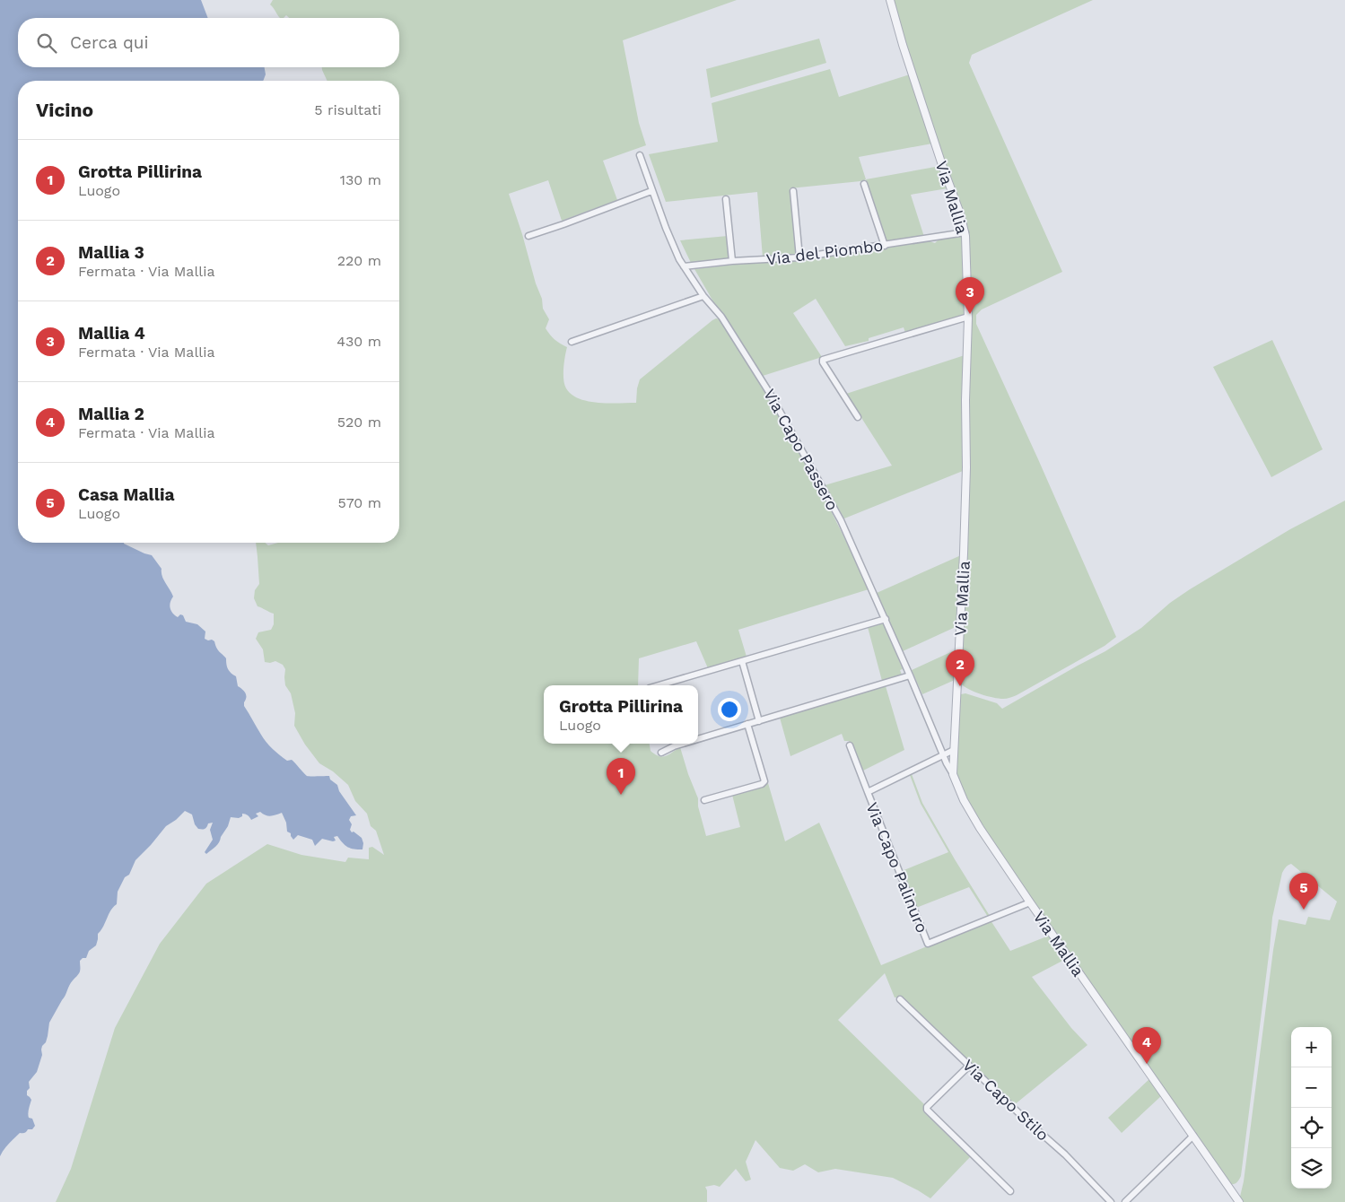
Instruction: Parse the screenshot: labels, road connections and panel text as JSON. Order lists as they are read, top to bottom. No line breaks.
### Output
{"streets":{"street":["Via Mallia","Via del Piombo","Via Capo Passero","Via Capo Palinuro","Via Capo Stilo"]},"crossings":[["Via Mallia","Via del Piombo"],["Via Mallia","Via Capo Passero"],["Via Mallia","Via Capo Palinuro"],["Via del Piombo","Via Capo Passero"],["Via Capo Passero","Via Capo Palinuro"]],"page":{"search":"Cerca qui","heading":["Vicino","5 risultati"],"list":[{"mark":"1","name":"Grotta Pillirina","note":"Luogo","value":"130 m"},{"mark":"2","name":"Mallia 3","note":"Fermata · Via Mallia","value":"220 m"},{"mark":"3","name":"Mallia 4","note":"Fermata · Via Mallia","value":"430 m"},{"mark":"4","name":"Mallia 2","note":"Fermata · Via Mallia","value":"520 m"},{"mark":"5","name":"Casa Mallia","note":"Luogo","value":"570 m"}],"pins":["3","2","1","5","4"],"popup":["Grotta Pillirina","Luogo"],"map_buttons":["+","−"]}}
